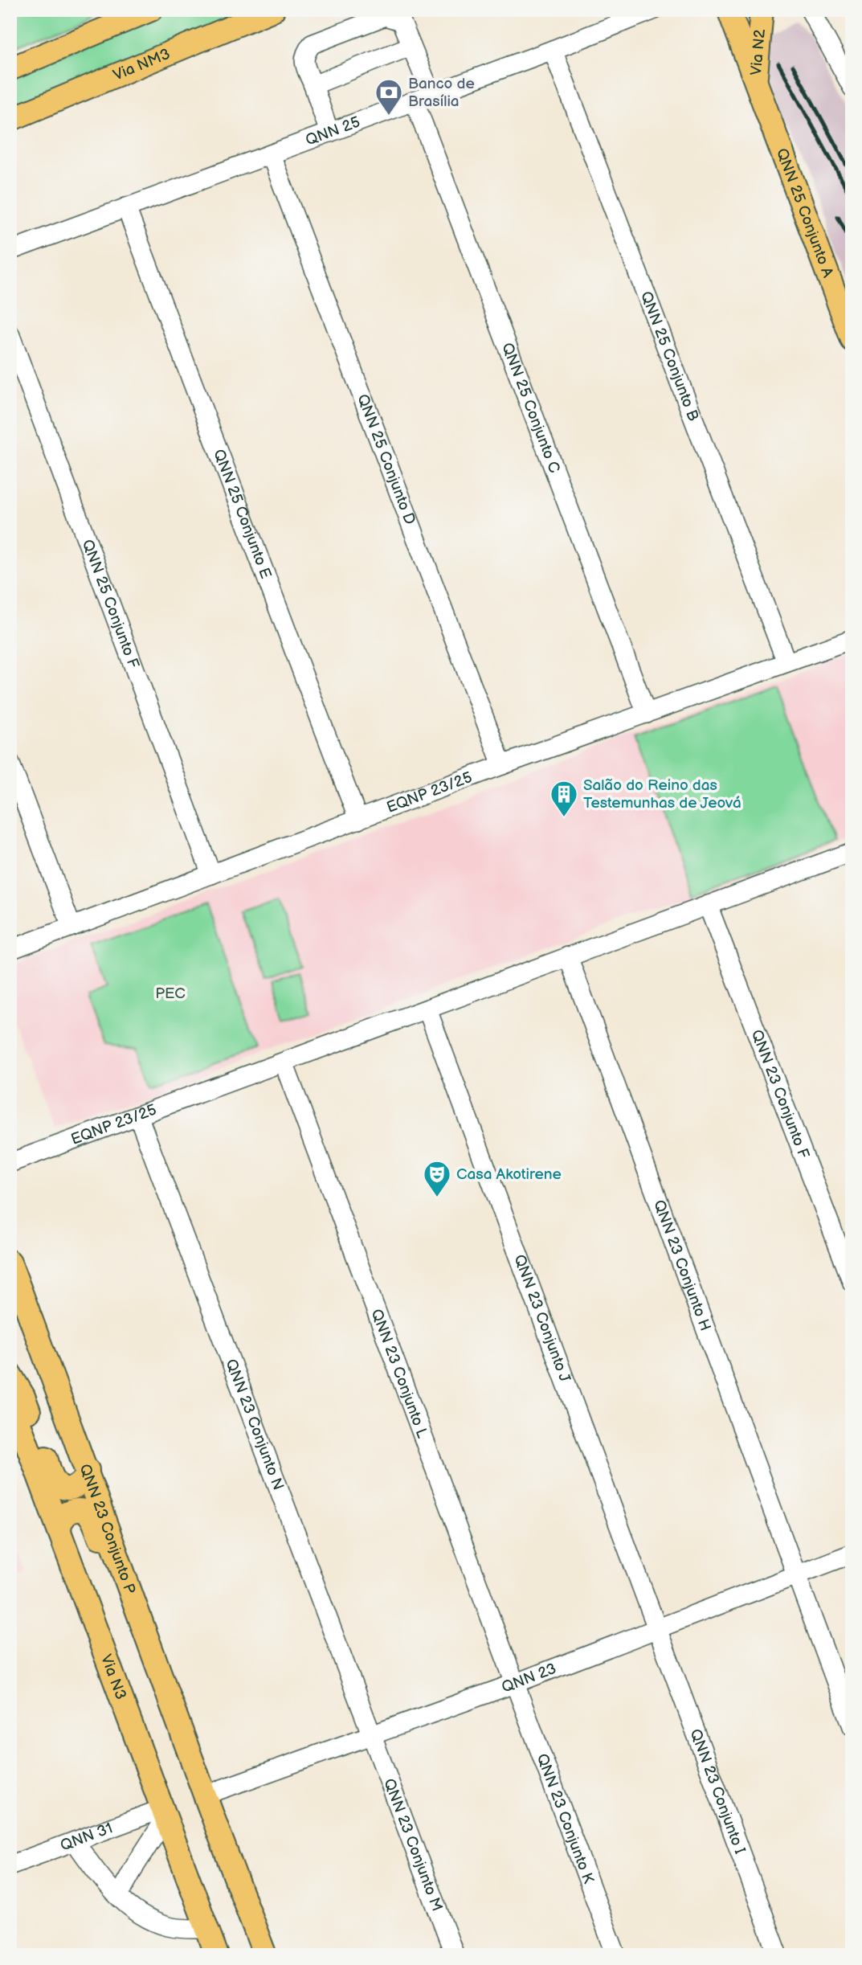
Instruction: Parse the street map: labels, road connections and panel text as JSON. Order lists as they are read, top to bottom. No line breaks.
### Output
{"streets":{"main road":["Via N2","Via NM3","QNN 25 Conjunto A","QNN 23 Conjunto P","Via N3"],"street":["QNN 25","QNN 25 Conjunto B","QNN 25 Conjunto C","QNN 25 Conjunto D","QNN 25 Conjunto E","QNN 25 Conjunto F","EQNP 23/25","QNN 23 Conjunto F","QNN 23 Conjunto H","QNN 23 Conjunto J","QNN 23 Conjunto L","QNN 23 Conjunto N","QNN 23","QNN 23 Conjunto I","QNN 23 Conjunto K","QNN 31","QNN 23 Conjunto M"]},"crossings":[["Via N2","QNN 25 Conjunto A"],["QNN 25","QNN 25 Conjunto B"],["QNN 25","QNN 25 Conjunto C"],["QNN 25","QNN 25 Conjunto D"],["QNN 25","QNN 25 Conjunto E"],["QNN 25 Conjunto B","EQNP 23/25"],["QNN 25 Conjunto C","EQNP 23/25"],["QNN 25 Conjunto D","EQNP 23/25"],["QNN 25 Conjunto E","EQNP 23/25"],["QNN 25 Conjunto F","EQNP 23/25"],["EQNP 23/25","QNN 23 Conjunto F"],["EQNP 23/25","QNN 23 Conjunto H"],["EQNP 23/25","QNN 23 Conjunto J"],["EQNP 23/25","QNN 23 Conjunto L"],["EQNP 23/25","QNN 23 Conjunto N"],["QNN 23 Conjunto H","QNN 23"],["QNN 23 Conjunto J","QNN 23"],["QNN 23 Conjunto J","QNN 23 Conjunto I"],["QNN 23 Conjunto L","QNN 23"],["QNN 23 Conjunto L","QNN 23 Conjunto K"],["QNN 23 Conjunto N","QNN 23"],["QNN 23 Conjunto N","QNN 23 Conjunto M"],["QNN 23 Conjunto P","QNN 23"],["Via N3","QNN 31"],["QNN 23","QNN 23 Conjunto I"],["QNN 23","QNN 23 Conjunto K"],["QNN 23","QNN 23 Conjunto M"]],"parks":["PEC"],"places":{"bank":["Banco de Brasília"],"building":["Salão do Reino das Testemunhas de Jeová"],"theatre":["Casa Akotirene"]}}
